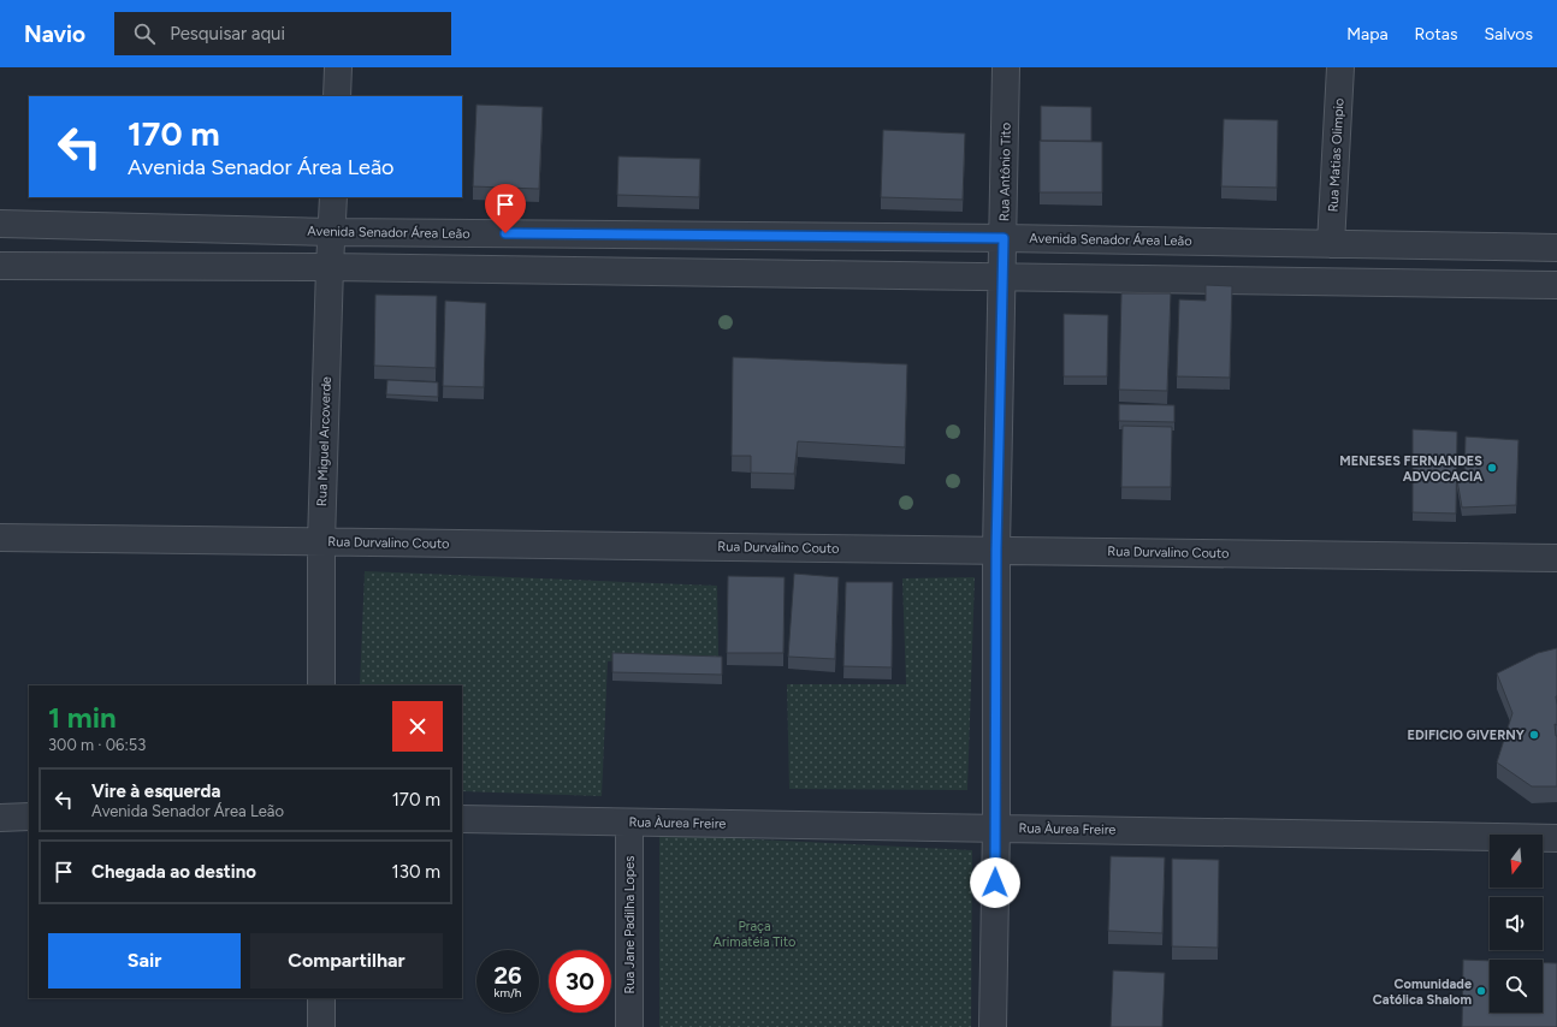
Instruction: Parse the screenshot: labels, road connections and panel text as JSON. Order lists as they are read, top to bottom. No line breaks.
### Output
{"streets":{"street":["Rua Matias Olimpio","Rua Antônio Tito","Avenida Senador Área Leão","Rua Miguel Arcoverde","Rua Durvalino Couto","Rua Àurea Freire","Rua Jane Padilha Lopes"]},"crossings":[["Rua Matias Olimpio","Avenida Senador Área Leão"],["Rua Antônio Tito","Avenida Senador Área Leão"],["Rua Antônio Tito","Rua Durvalino Couto"],["Rua Antônio Tito","Rua Àurea Freire"],["Avenida Senador Área Leão","Rua Miguel Arcoverde"],["Rua Miguel Arcoverde","Rua Durvalino Couto"],["Rua Àurea Freire","Rua Jane Padilha Lopes"]],"parks":["Praça Arimatéia Tito"],"places":["MENESES FERNANDES ADVOCACIA","EDIFICIO GIVERNY","Comunidade Católica Shalom"],"north":"bottom","page":{"header":"Navio","search":"Pesquisar aqui","nav":["Mapa","Rotas","Salvos"],"turn":["170 m","Avenida Senador Área Leão"],"heading":["1 min","300 m · 06:53"],"list":[{"name":"Vire à esquerda","note":"Avenida Senador Área Leão","value":"170 m"},{"name":"Chegada ao destino","value":"130 m"}],"buttons":["Sair","Compartilhar"],"speed":"26 km/h","limit":"30"}}
